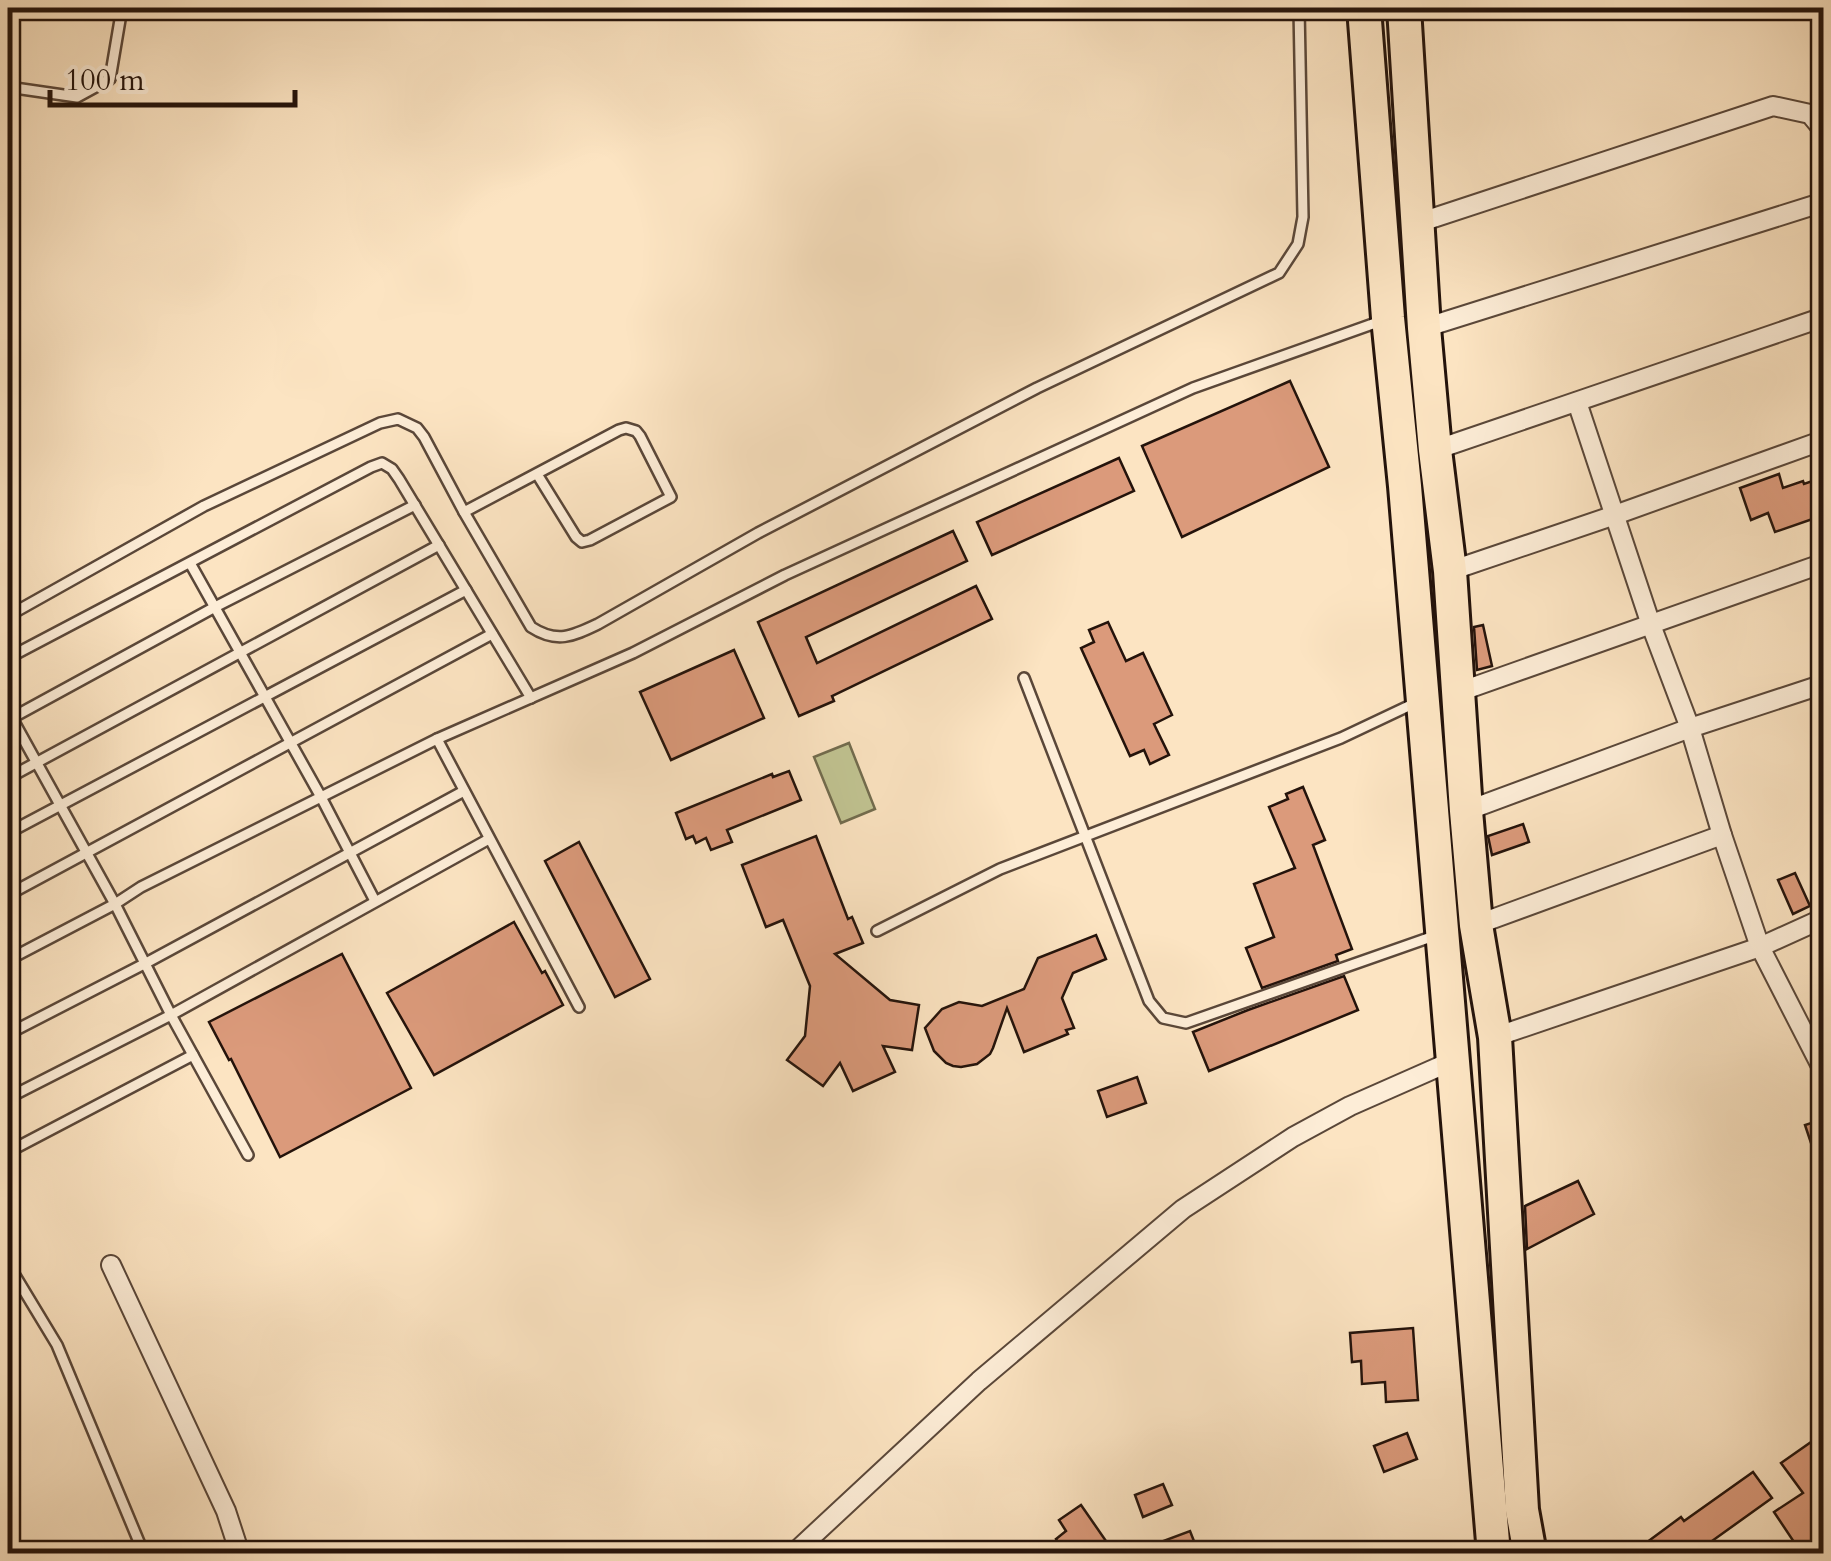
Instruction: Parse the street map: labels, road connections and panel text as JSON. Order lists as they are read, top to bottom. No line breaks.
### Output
{"scale_bar":"100 m"}
